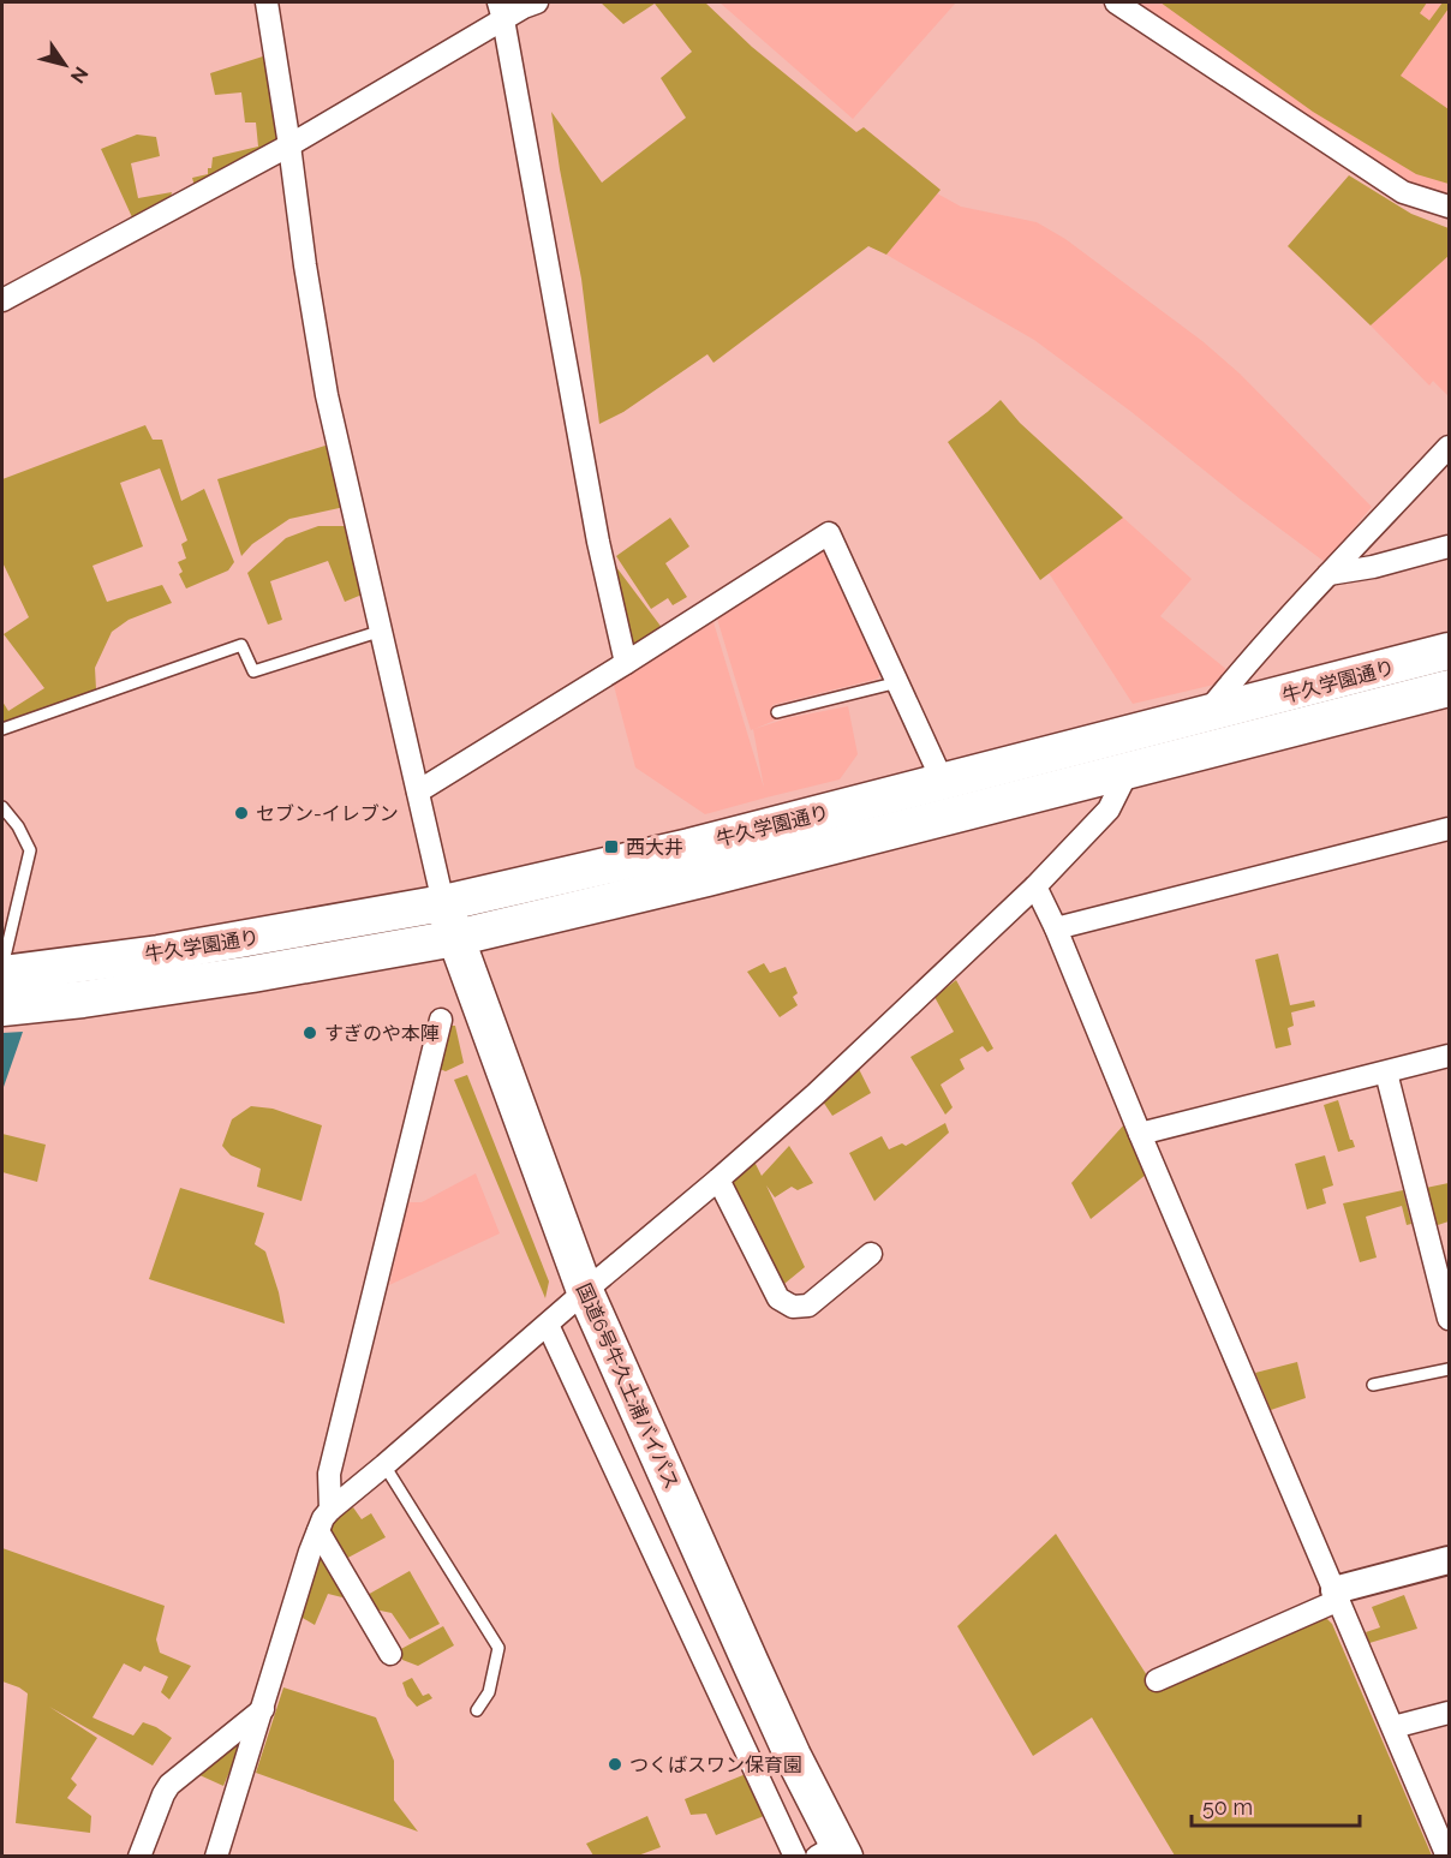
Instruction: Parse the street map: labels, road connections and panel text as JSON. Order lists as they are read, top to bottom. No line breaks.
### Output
{"streets":{"highway":["牛久学園通り","国道6号牛久土浦バイパス"]},"crossings":[["牛久学園通り","国道6号牛久土浦バイパス"]],"places":{"other":["セブン-イレブン","すぎのや本陣","つくばスワン保育園"],"transit":["西大井"]},"scale_bar":"50 m","north":"bottom right"}
